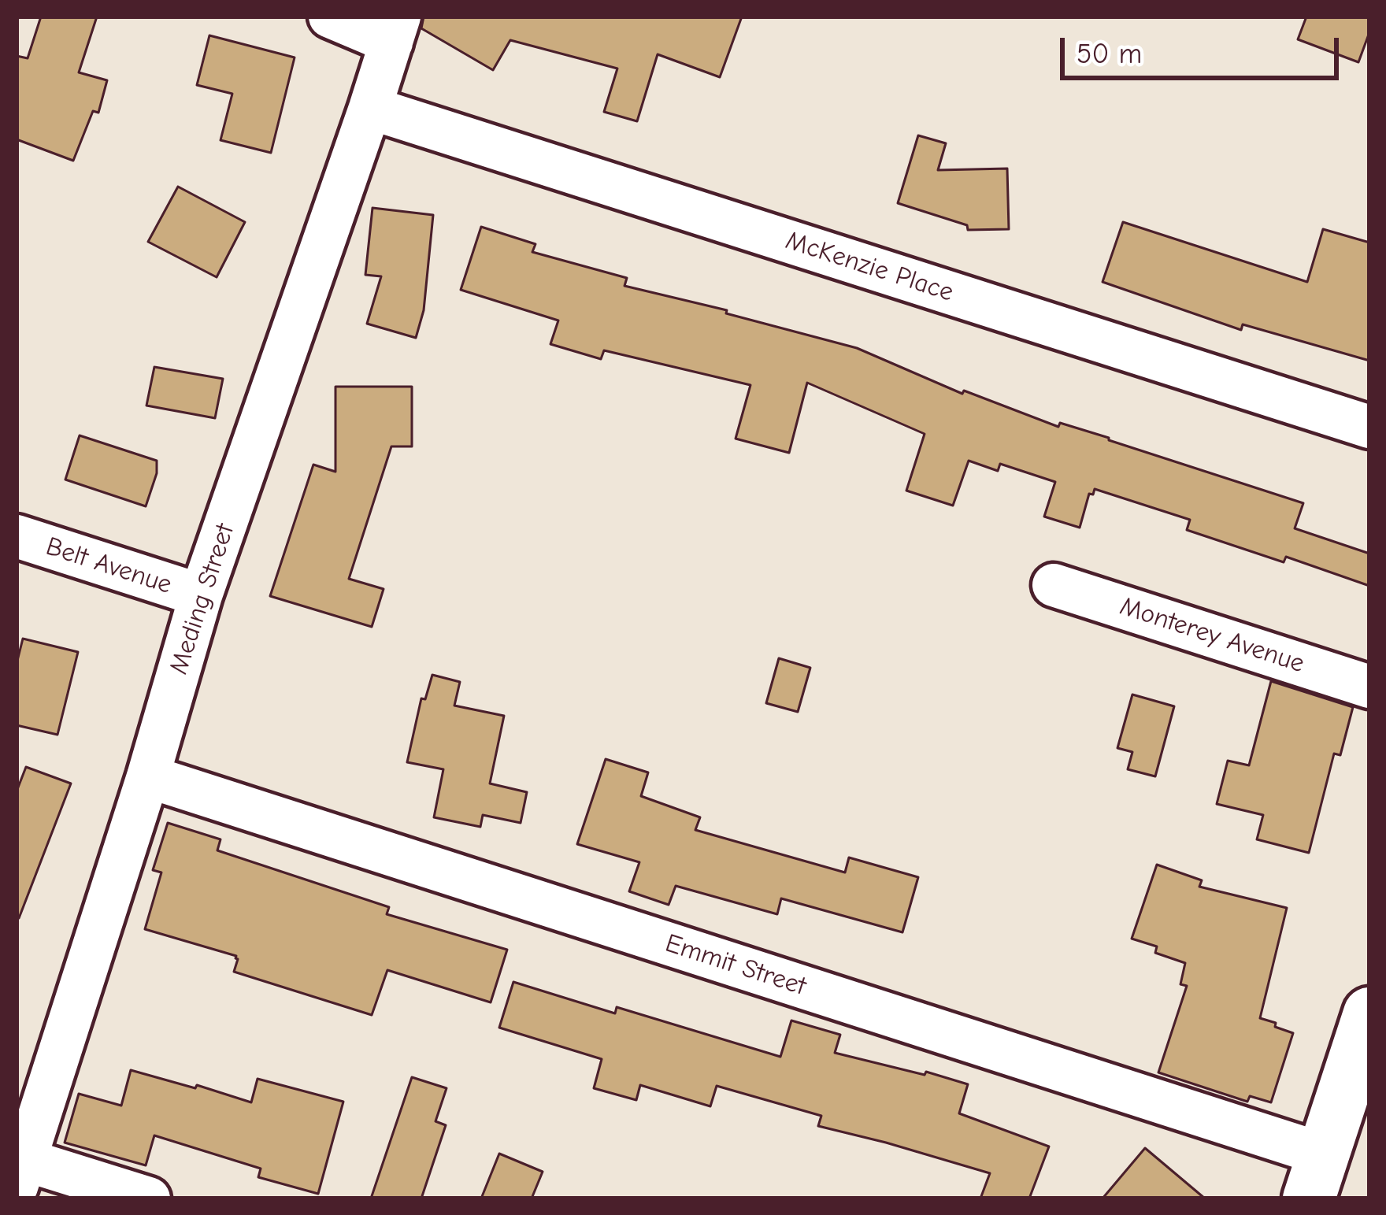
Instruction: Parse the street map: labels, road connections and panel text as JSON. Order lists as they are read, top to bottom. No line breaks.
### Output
{"streets":{"street":["McKenzie Place","Belt Avenue","Meding Street","Monterey Avenue","Emmit Street"]},"crossings":[["McKenzie Place","Meding Street"],["Belt Avenue","Meding Street"],["Meding Street","Emmit Street"]],"scale_bar":"50 m"}
